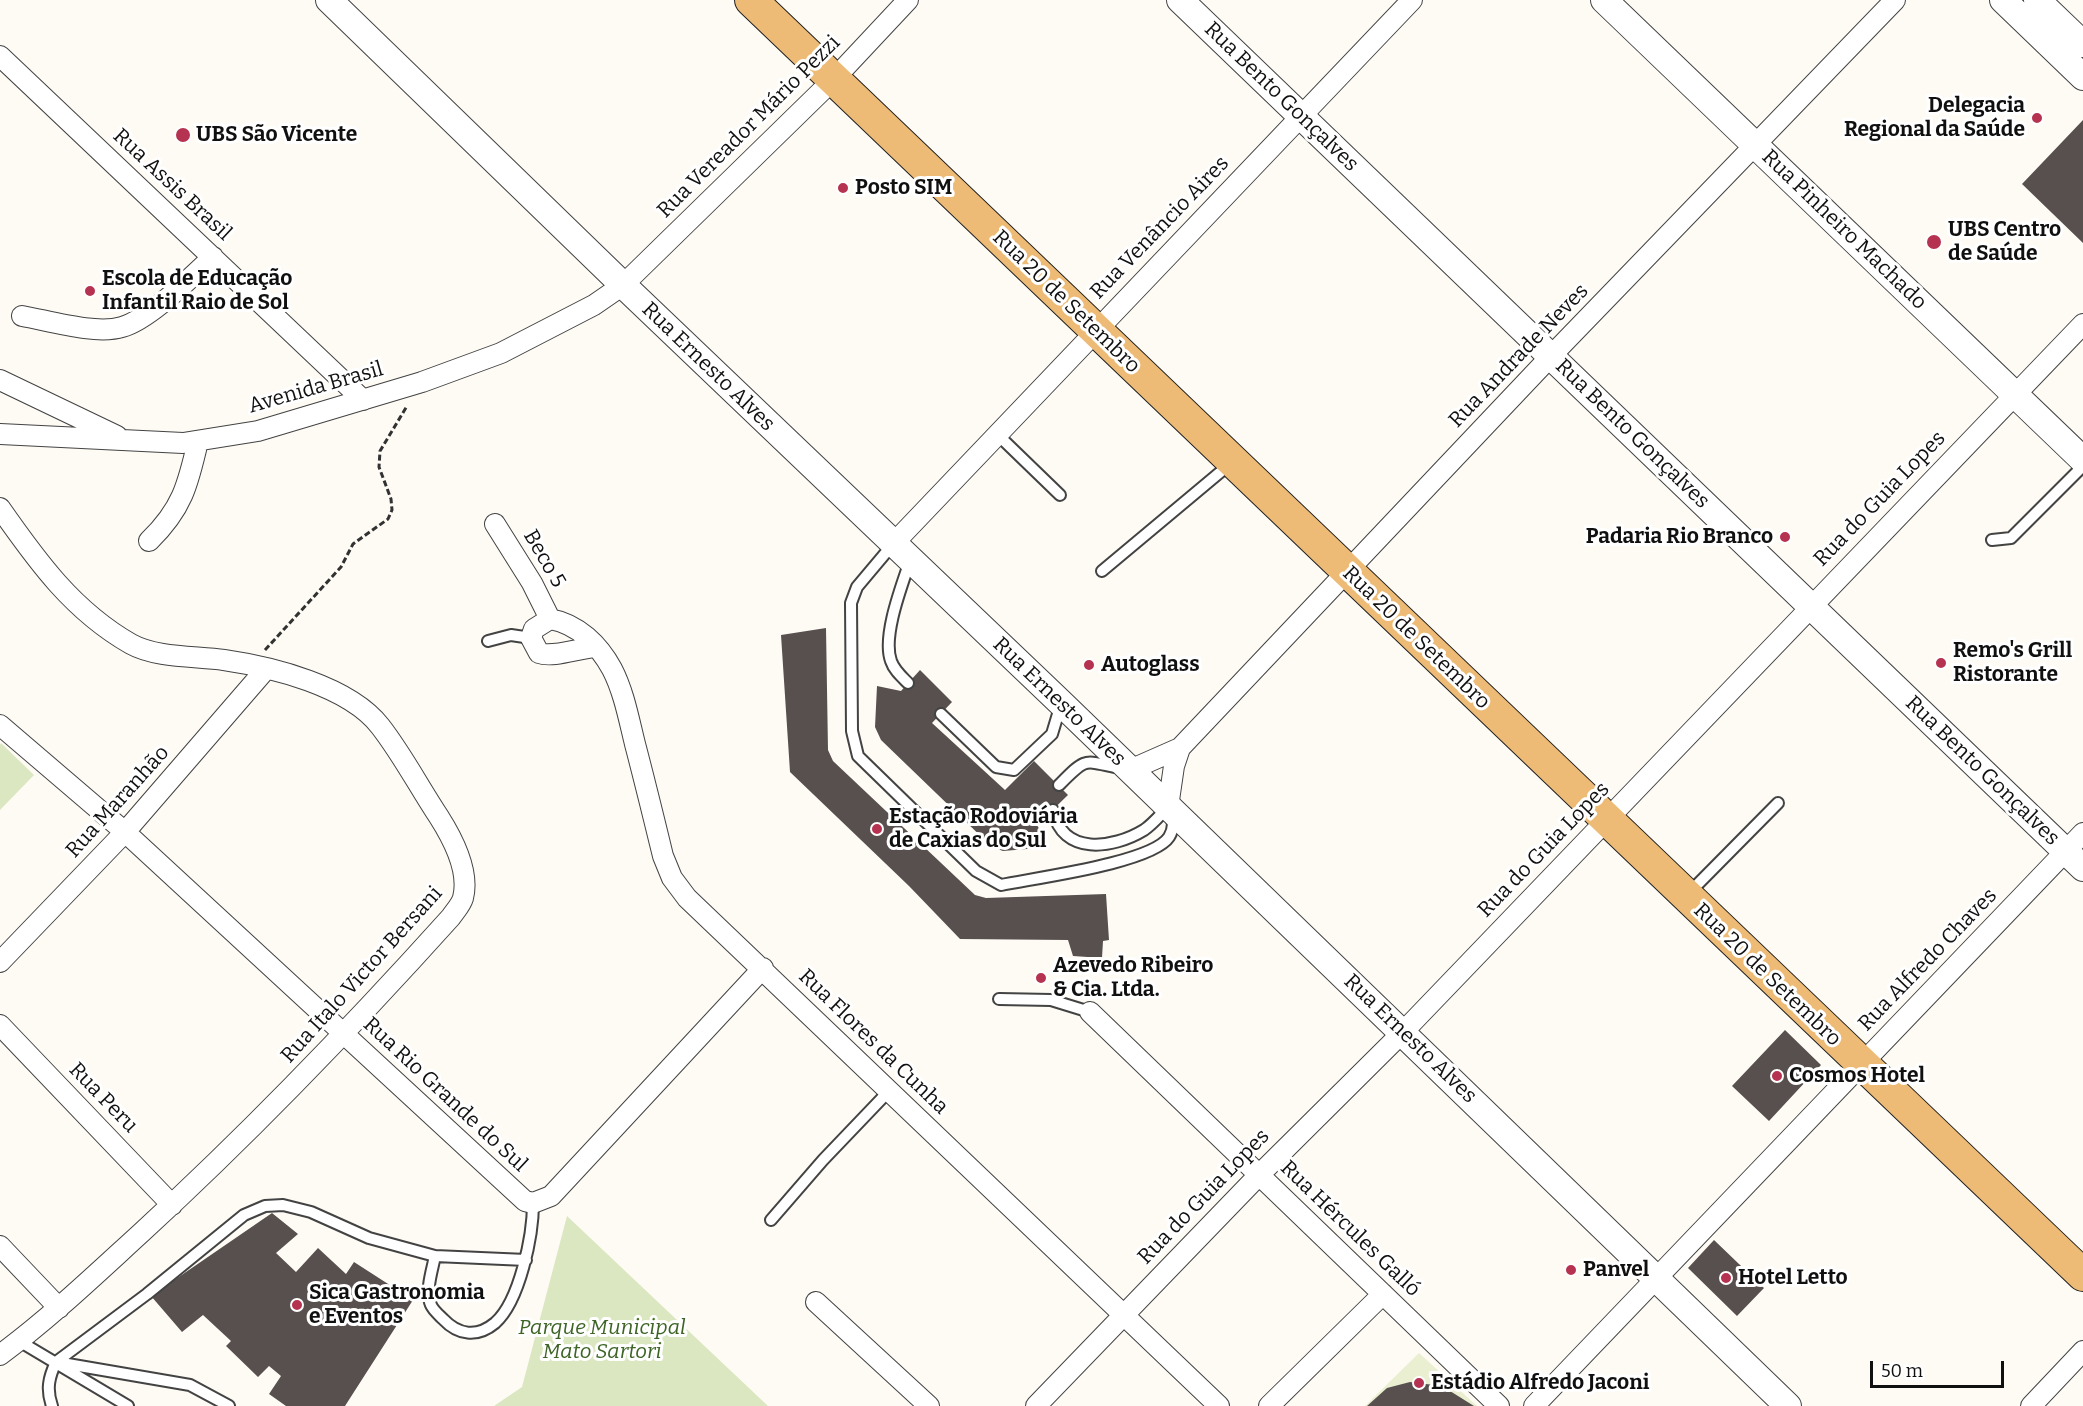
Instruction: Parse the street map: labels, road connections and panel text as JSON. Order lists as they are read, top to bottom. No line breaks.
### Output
{"streets":{"main road":["Rua 20 de Setembro"],"street":["Rua Bento Gonçalves","Rua Vereador Mário Pezzi","Rua Assis Brasil","Rua Venâncio Aires","Rua Pinheiro Machado","Rua Andrade Neves","Rua Ernesto Alves","Avenida Brasil","Rua do Guia Lopes","Beco 5","Rua Maranhão","Rua Alfredo Chaves","Rua Italo Victor Bersani","Rua Flores da Cunha","Rua Rio Grande do Sul","Rua Peru","Rua Hércules Galló"]},"crossings":[["Rua Bento Gonçalves","Rua Venâncio Aires"],["Rua Bento Gonçalves","Rua Andrade Neves"],["Rua Bento Gonçalves","Rua do Guia Lopes"],["Rua Bento Gonçalves","Rua Alfredo Chaves"],["Rua Vereador Mário Pezzi","Rua 20 de Setembro"],["Rua Vereador Mário Pezzi","Rua Ernesto Alves"],["Rua Vereador Mário Pezzi","Avenida Brasil"],["Rua Assis Brasil","Avenida Brasil"],["Rua Venâncio Aires","Rua 20 de Setembro"],["Rua Venâncio Aires","Rua Ernesto Alves"],["Rua Pinheiro Machado","Rua Andrade Neves"],["Rua Pinheiro Machado","Rua do Guia Lopes"],["Rua 20 de Setembro","Rua Andrade Neves"],["Rua 20 de Setembro","Rua do Guia Lopes"],["Rua 20 de Setembro","Rua Alfredo Chaves"],["Rua Andrade Neves","Rua Ernesto Alves"],["Rua Ernesto Alves","Avenida Brasil"],["Rua Ernesto Alves","Rua do Guia Lopes"],["Rua Ernesto Alves","Rua Alfredo Chaves"],["Rua do Guia Lopes","Rua Flores da Cunha"],["Rua do Guia Lopes","Rua Hércules Galló"],["Beco 5","Rua Flores da Cunha"],["Rua Maranhão","Rua Italo Victor Bersani"],["Rua Maranhão","Rua Rio Grande do Sul"],["Rua Italo Victor Bersani","Rua Rio Grande do Sul"],["Rua Italo Victor Bersani","Rua Peru"],["Rua Flores da Cunha","Rua Rio Grande do Sul"]],"parks":["Parque Municipal Mato Sartori"],"places":["Delegacia Regional da Saúde","UBS São Vicente","Posto SIM","UBS Centro de Saúde","Escola de Educação Infantil Raio de Sol","Padaria Rio Branco","Remo's Grill Ristorante","Autoglass","Estação Rodoviária de Caxias do Sul","Azevedo Ribeiro & Cia. Ltda.","Cosmos Hotel","Panvel","Hotel Letto","Sica Gastronomia e Eventos","Estádio Alfredo Jaconi"],"scale_bar":"50 m"}
